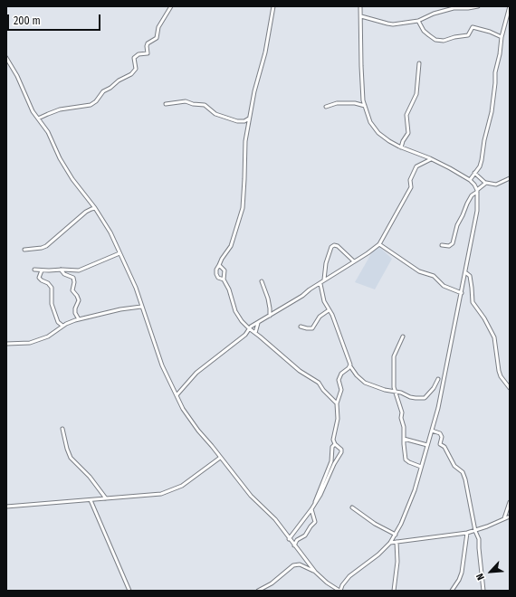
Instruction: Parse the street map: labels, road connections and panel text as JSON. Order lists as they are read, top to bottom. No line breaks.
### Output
{"scale_bar":"200 m","north":"bottom left"}
